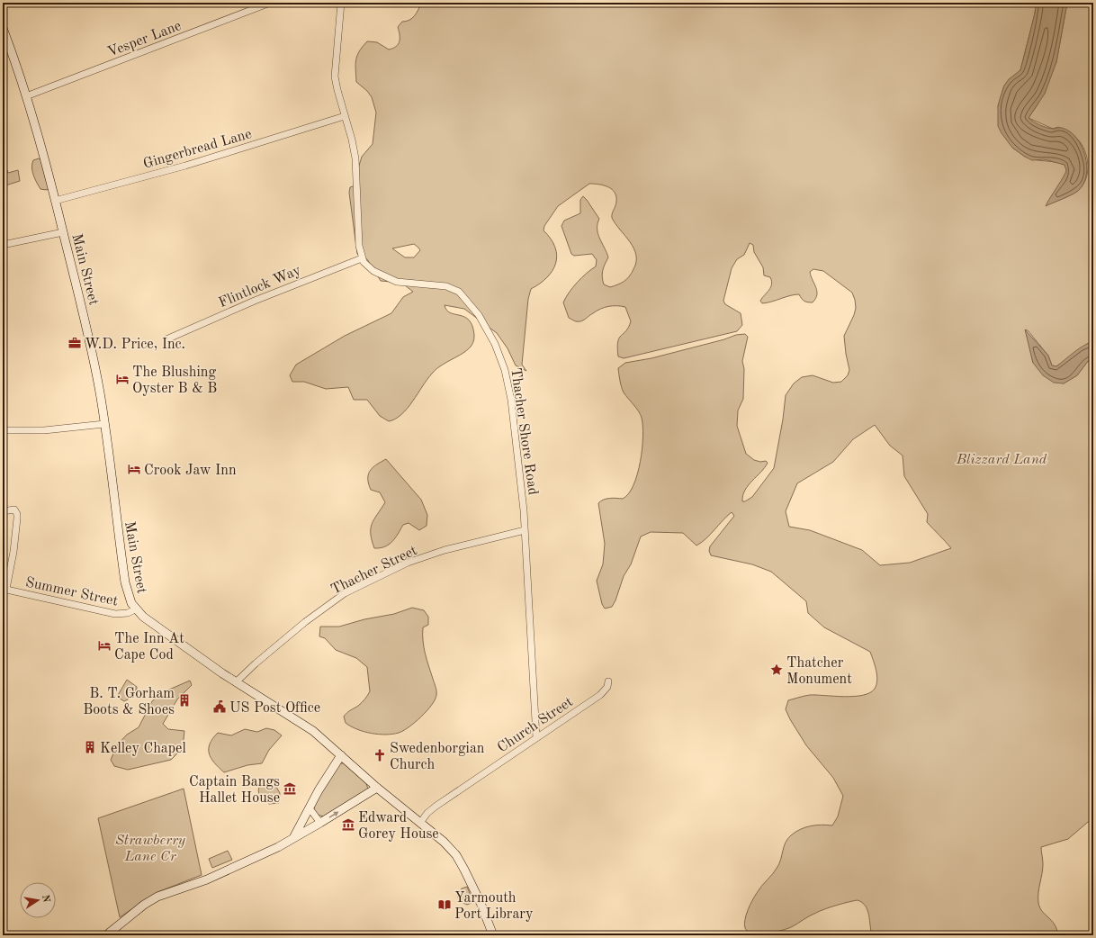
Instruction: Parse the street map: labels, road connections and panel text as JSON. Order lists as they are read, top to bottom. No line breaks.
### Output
{"streets":{"main road":["Main Street"],"street":["Vesper Lane","Gingerbread Lane","Flintlock Way","Thacher Shore Road","Thacher Street","Summer Street","Church Street"]},"crossings":[["Vesper Lane","Main Street"],["Gingerbread Lane","Main Street"],["Main Street","Thacher Street"],["Main Street","Summer Street"],["Main Street","Church Street"],["Flintlock Way","Thacher Shore Road"],["Thacher Shore Road","Thacher Street"],["Thacher Shore Road","Church Street"]],"parks":["Blizzard Land","Strawberry Lane Cr"],"places":{"office":["W.D. Price, Inc."],"hotel":["The Blushing Oyster B & B","Crook Jaw Inn","The Inn At Cape Cod"],"place":["Thatcher Monument"],"building":["B. T. Gorham Boots & Shoes","Kelley Chapel"],"public building":["US Post Office"],"church":["Swedenborgian Church"],"museum":["Captain Bangs Hallet House","Edward Gorey House"],"library":["Yarmouth Port Library"]},"north":"right"}
